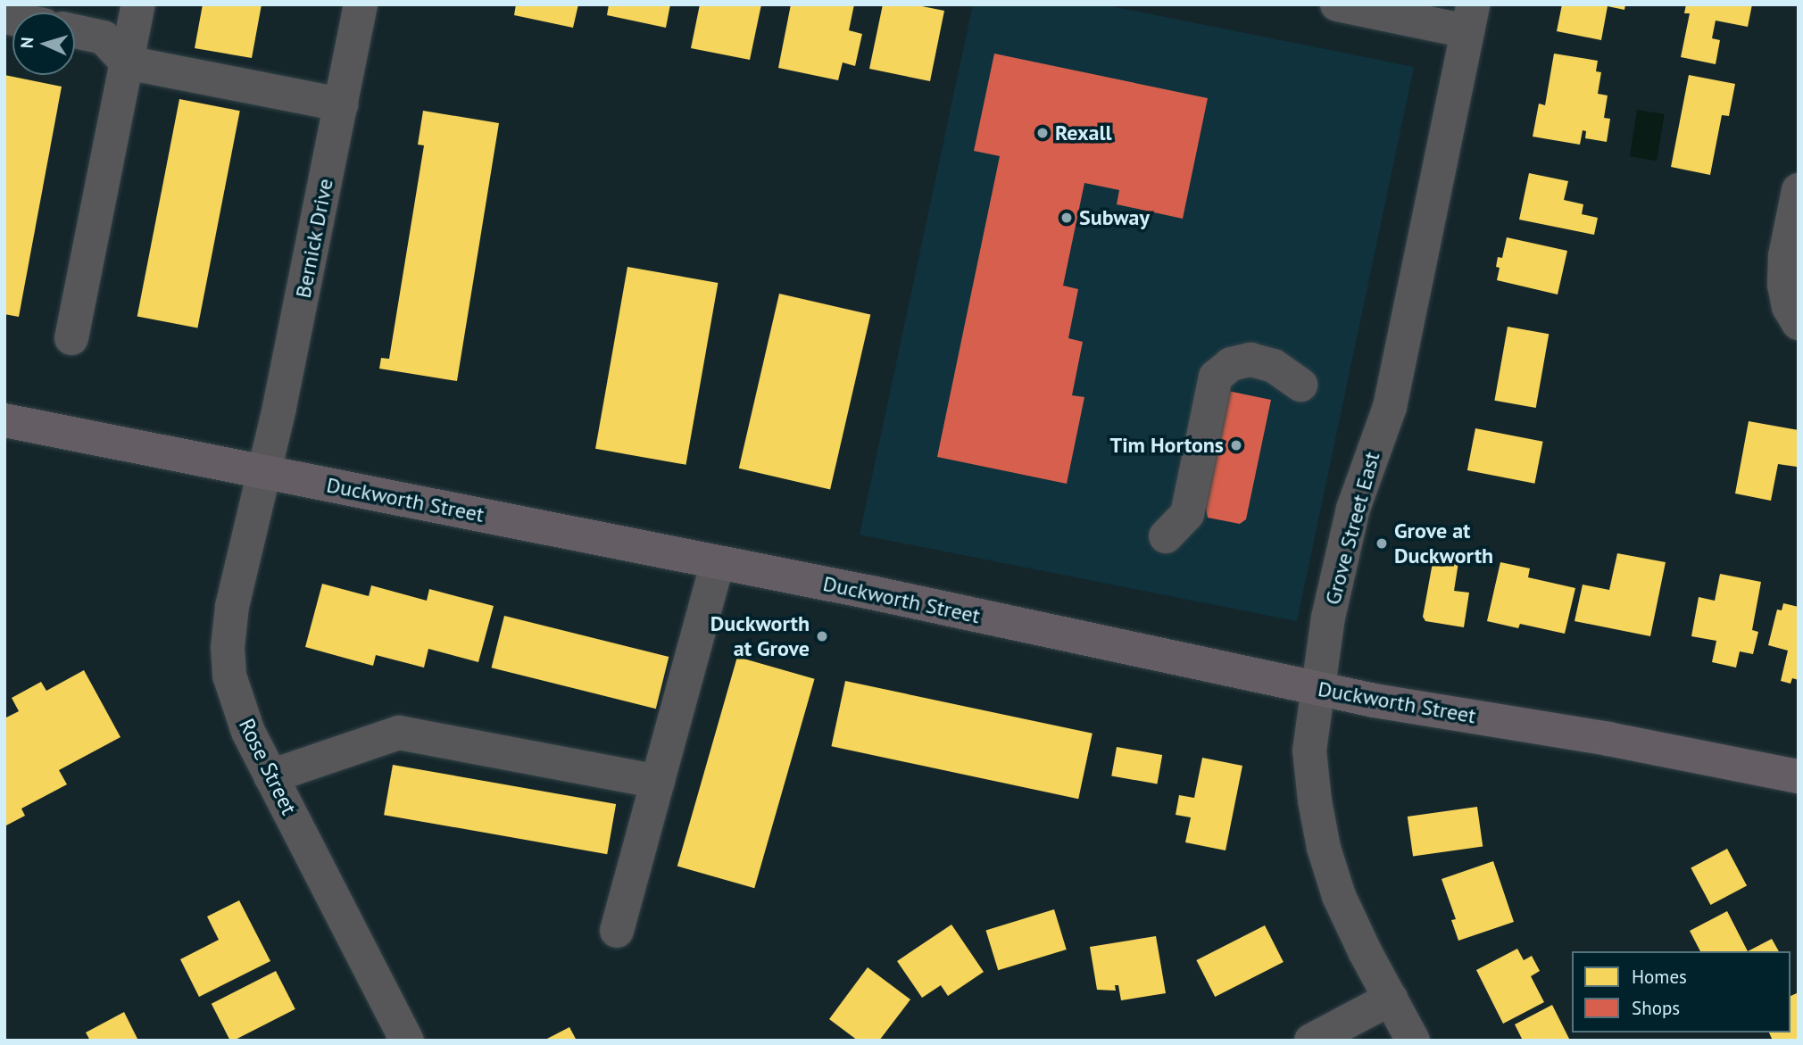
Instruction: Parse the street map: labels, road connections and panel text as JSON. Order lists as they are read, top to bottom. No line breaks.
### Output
{"streets":{"main road":["Duckworth Street"],"street":["Bernick Drive","Grove Street East","Rose Street"]},"crossings":[["Bernick Drive","Duckworth Street"],["Bernick Drive","Rose Street"],["Duckworth Street","Grove Street East"],["Duckworth Street","Rose Street"]],"places":["Rexall","Subway","Tim Hortons","Grove at Duckworth","Duckworth at Grove"],"legend":["Homes","Shops"],"north":"left"}
